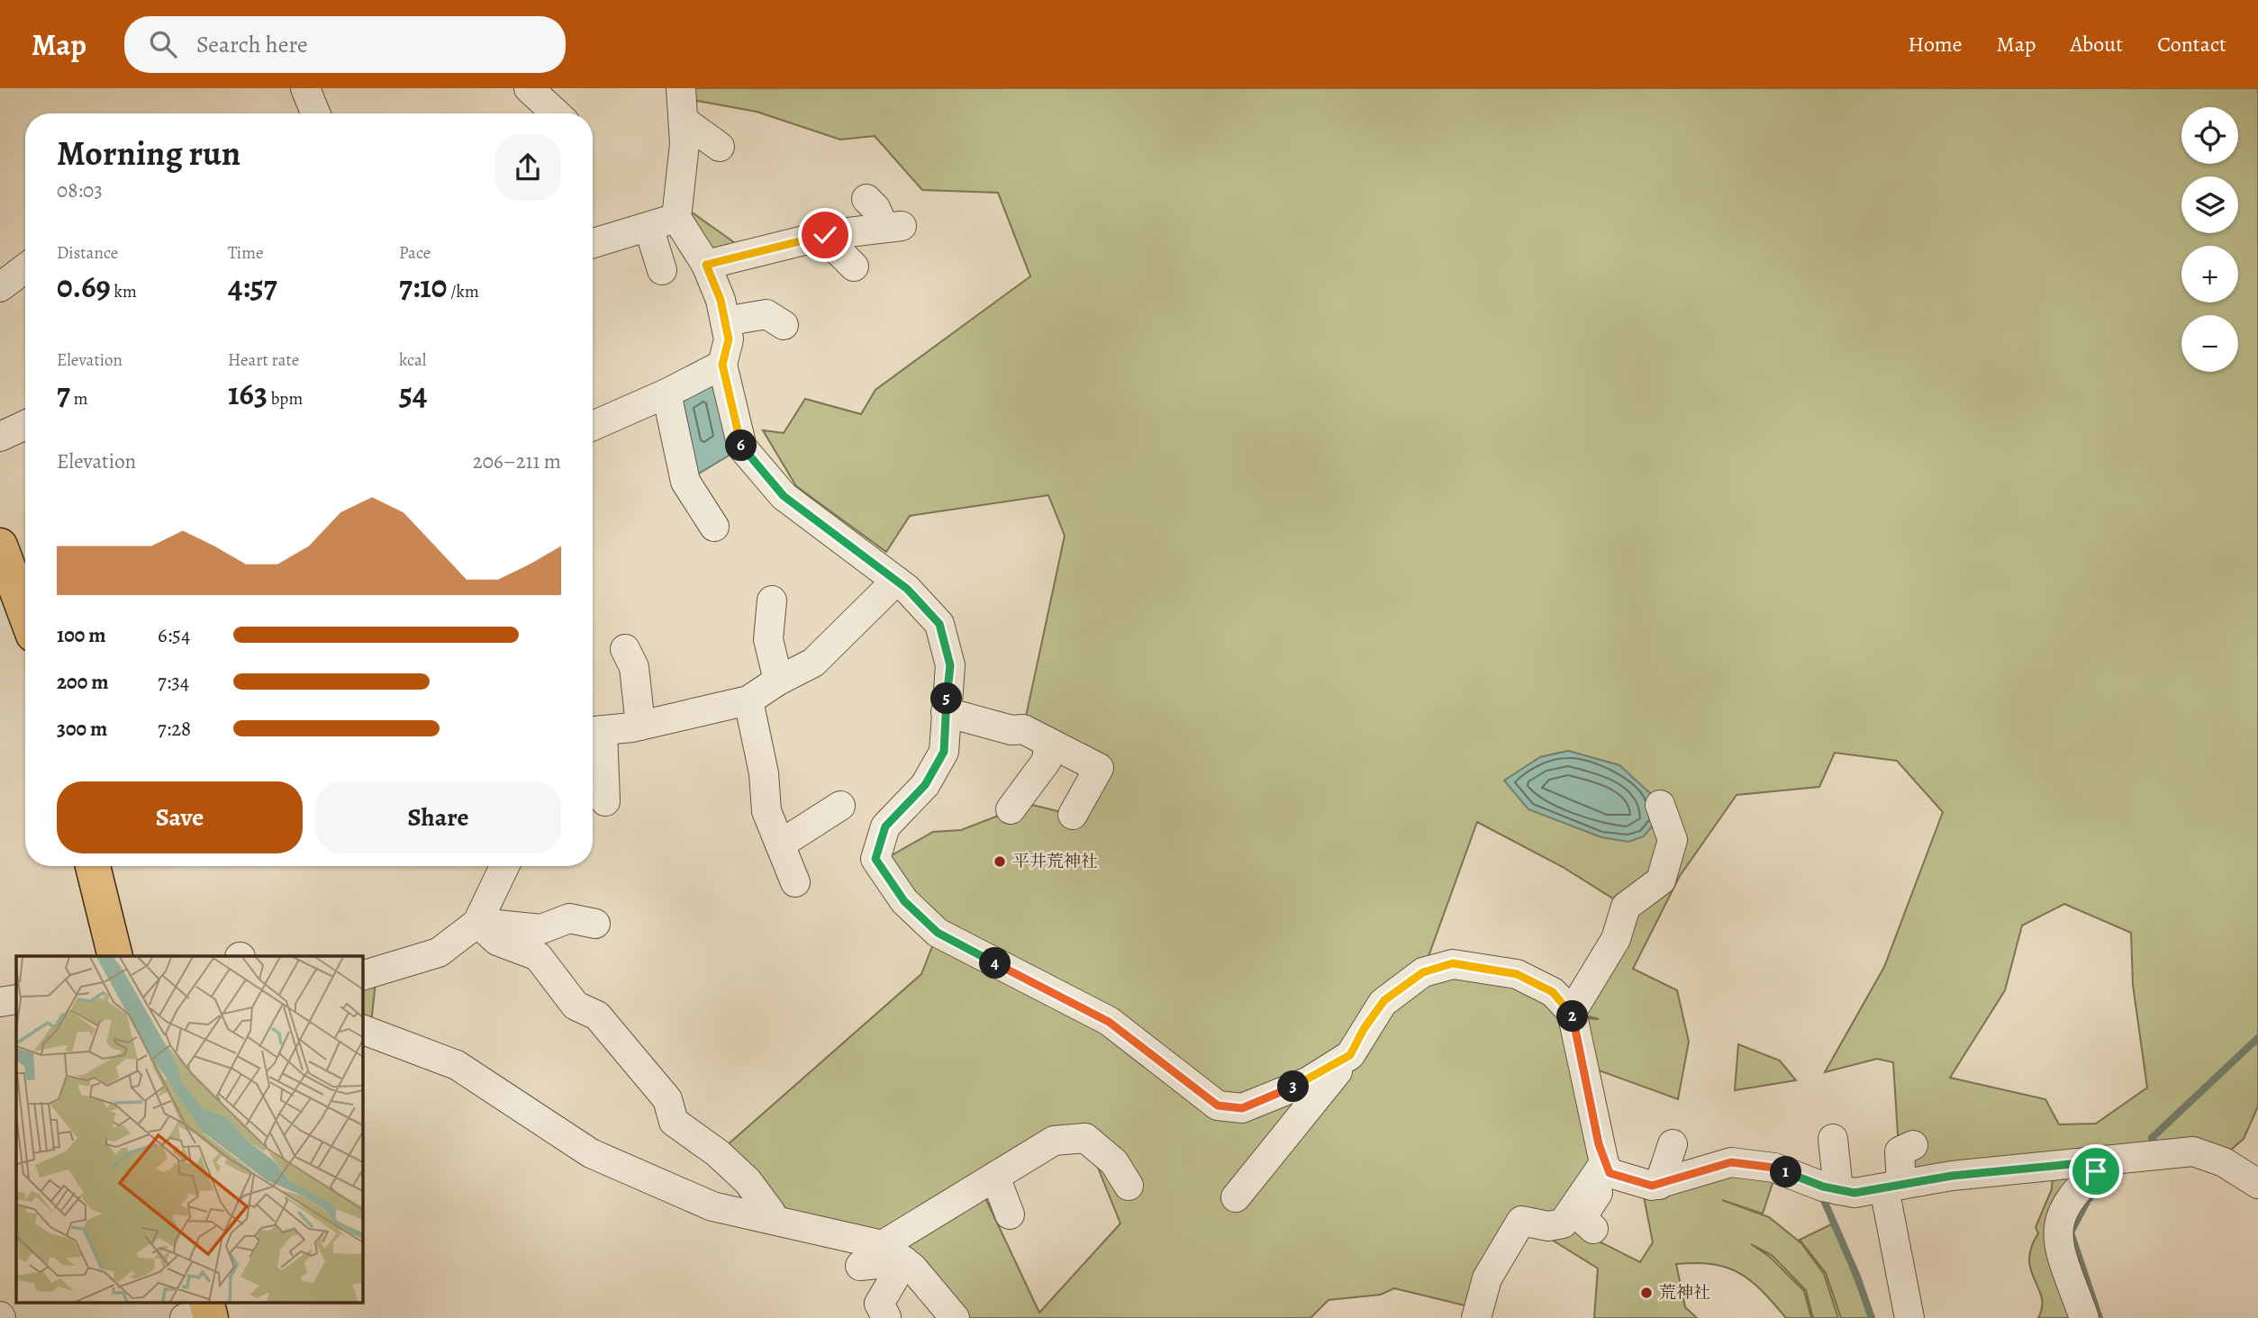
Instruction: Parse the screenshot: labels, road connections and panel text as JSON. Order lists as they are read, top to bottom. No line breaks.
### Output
{"places":["平井荒神社","荒神社"],"page":{"header":"Map","search":"Search here","nav":["Home","Map","About","Contact"],"map_buttons":["+","−"],"heading":["Morning run","08:03"],"stats":[["Distance","0.69 km"],["Time","4:57"],["Pace","7:10 /km"],["Elevation","7 m"],["Heart rate","163 bpm"],["kcal","54"]],"pins":["6","5","4","2","3","1"],"chart":["Elevation","206–211 m"],"list":[{"name":"100 m","note":"6:54"},{"name":"200 m","note":"7:34"},{"name":"300 m","note":"7:28"}],"buttons":["Save","Share"]}}
